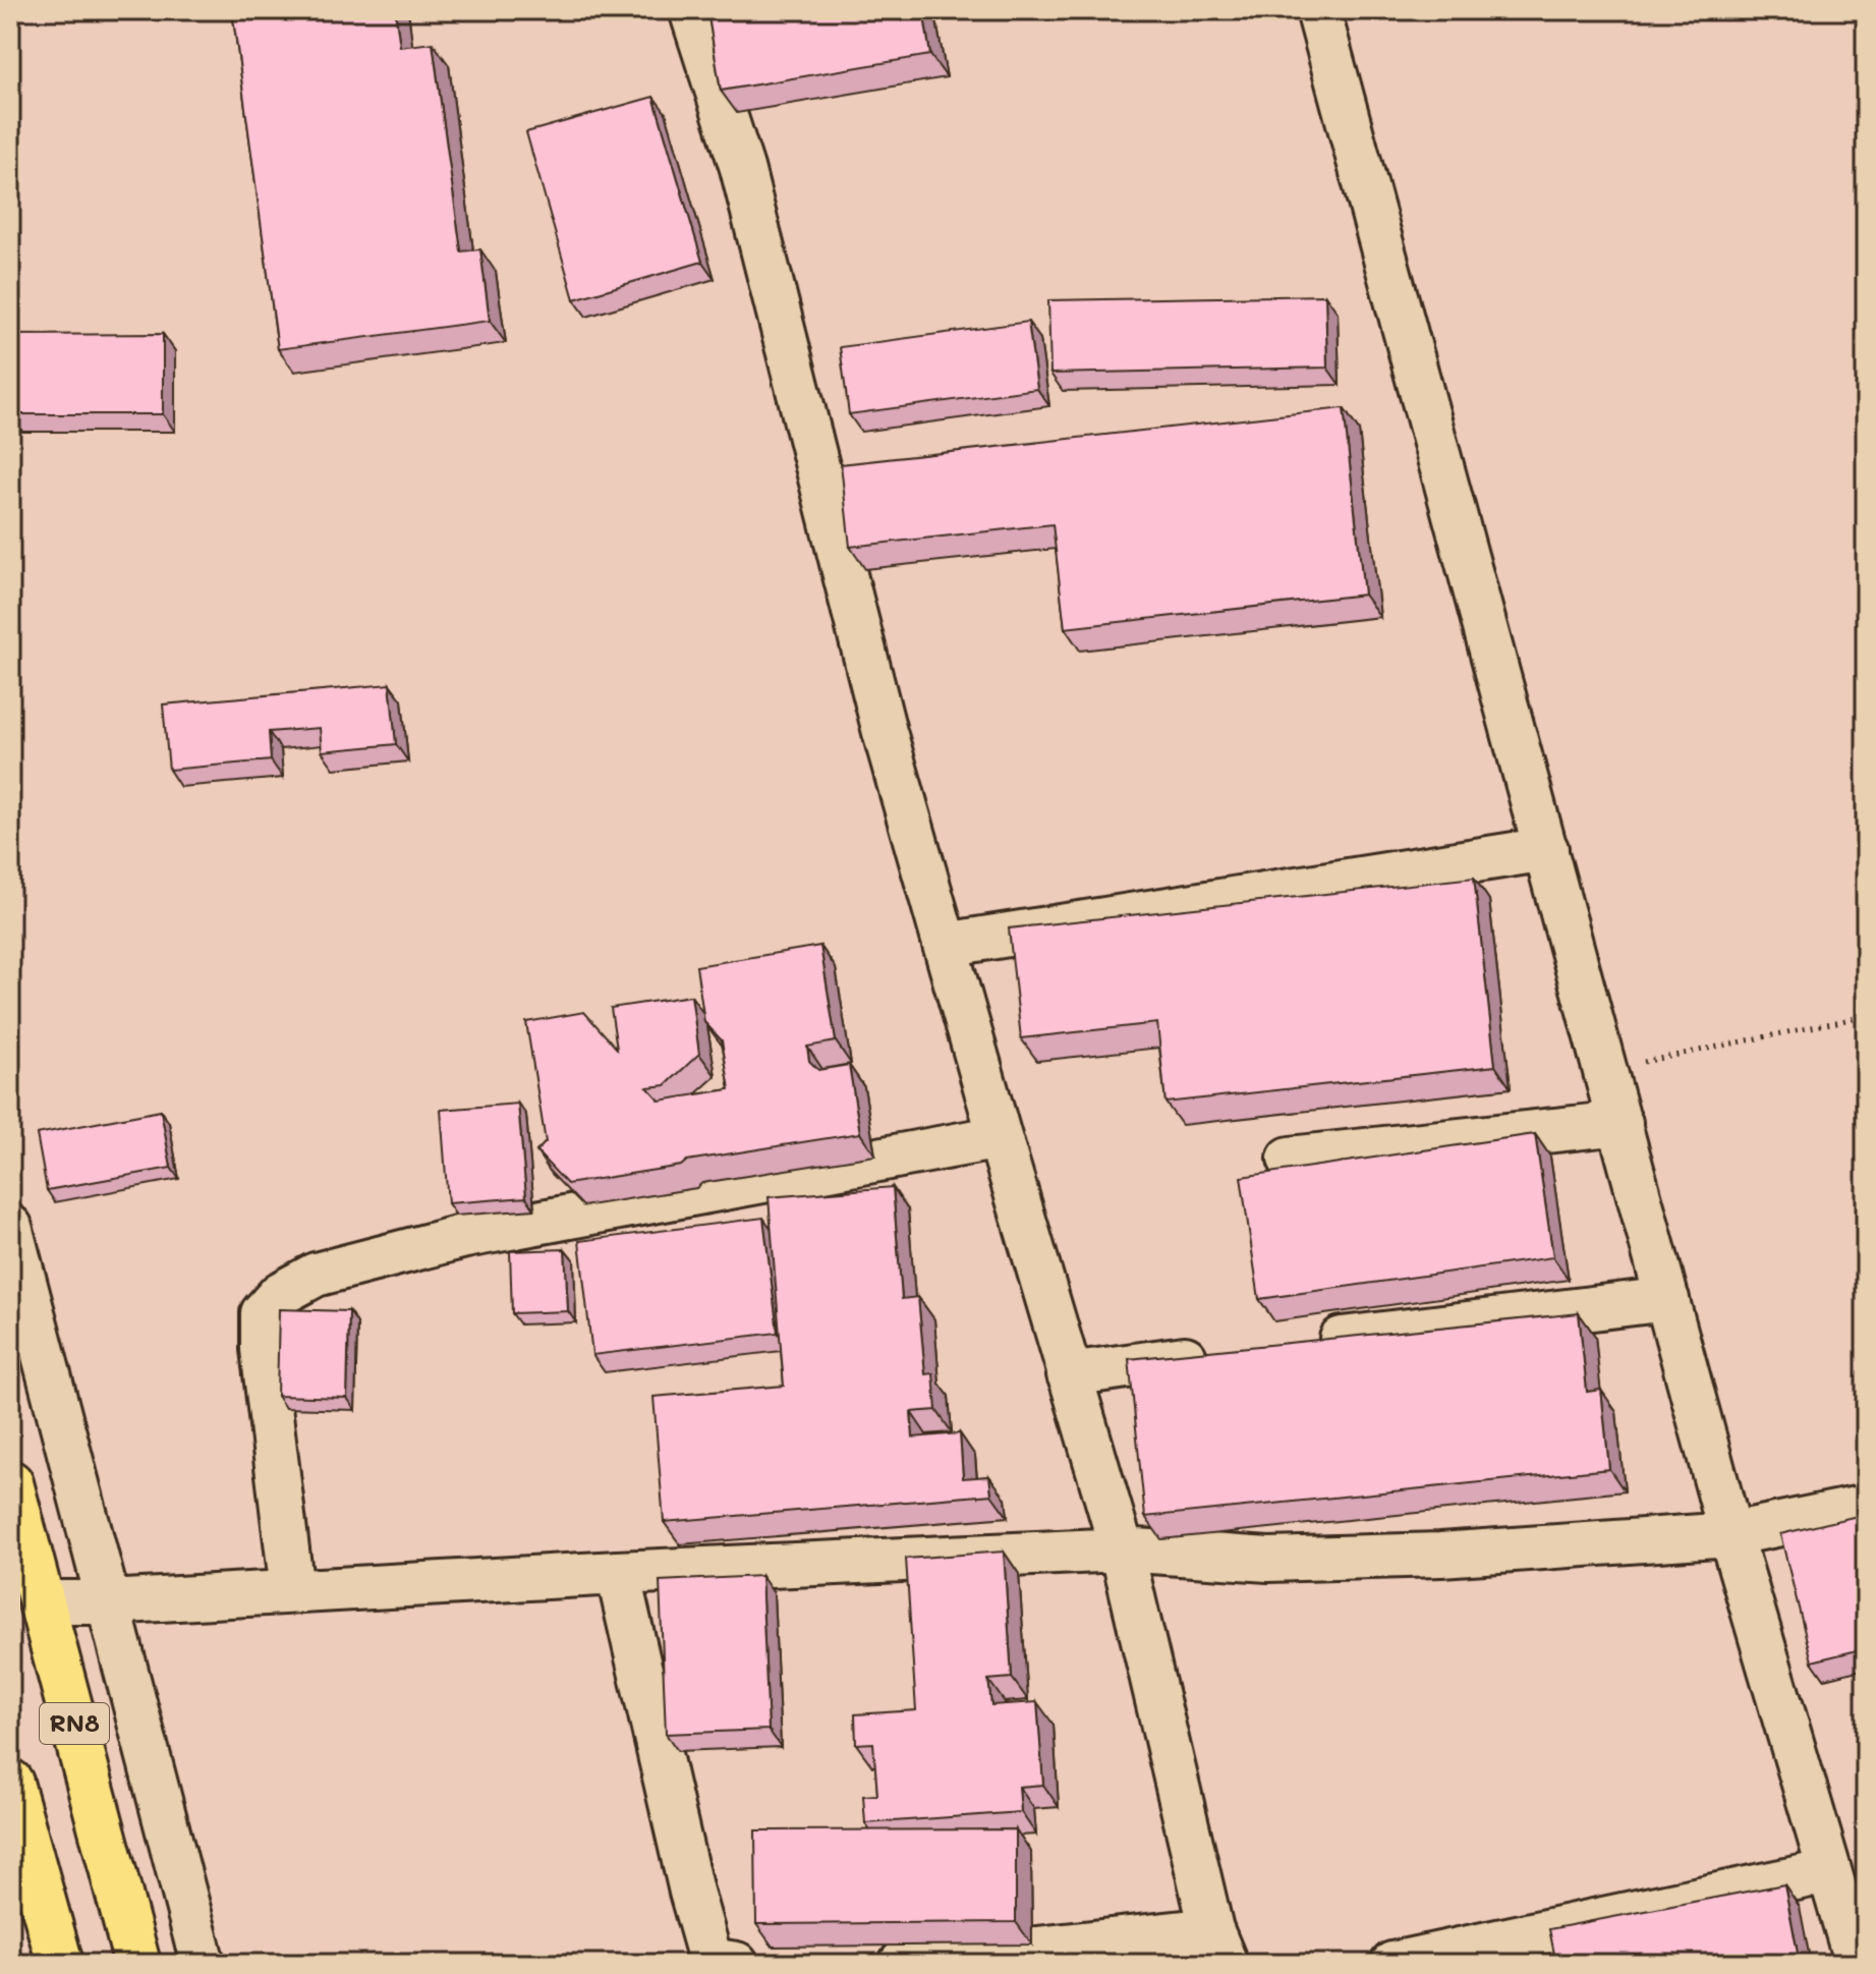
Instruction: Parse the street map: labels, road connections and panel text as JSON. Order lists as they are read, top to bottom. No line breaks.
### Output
{"streets":{"highway":["RN8"]}}
